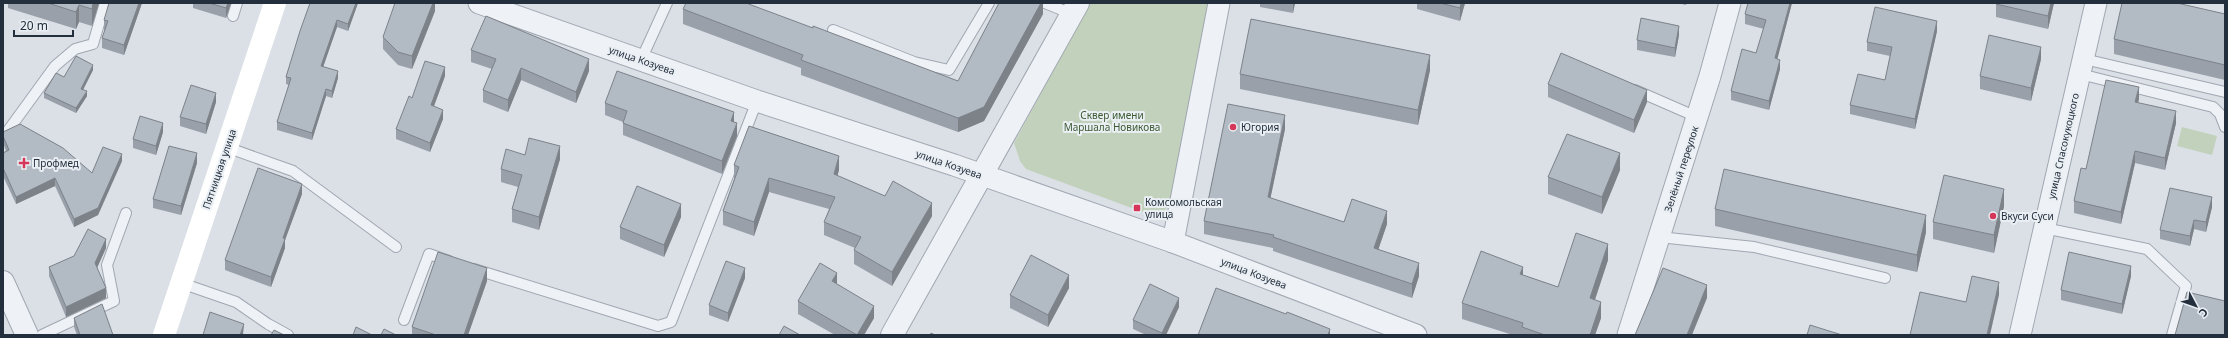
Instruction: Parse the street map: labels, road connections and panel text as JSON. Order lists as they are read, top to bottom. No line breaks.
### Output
{"streets":{"main road":["Пятницкая улица"],"street":["улица Козуева","улица Спасокукоцкого","Зелёный переулок"]},"parks":["Сквер имени Маршала Новикова"],"places":{"other":["Югория","Вкуси Суси"],"health":["Профмед"],"transit":["Комсомольская улица"]},"scale_bar":"20 m","north":"bottom right"}
